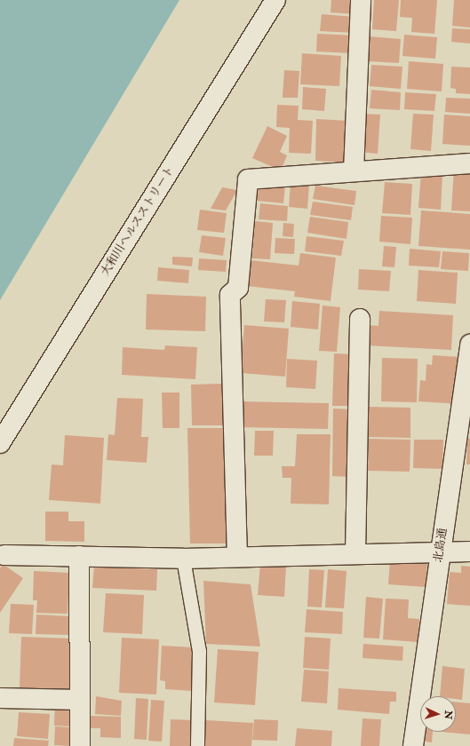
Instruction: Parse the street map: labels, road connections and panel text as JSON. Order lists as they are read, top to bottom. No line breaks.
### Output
{"streets":{"street":["大和川ヘルスストリート","北島通"]},"north":"right"}
